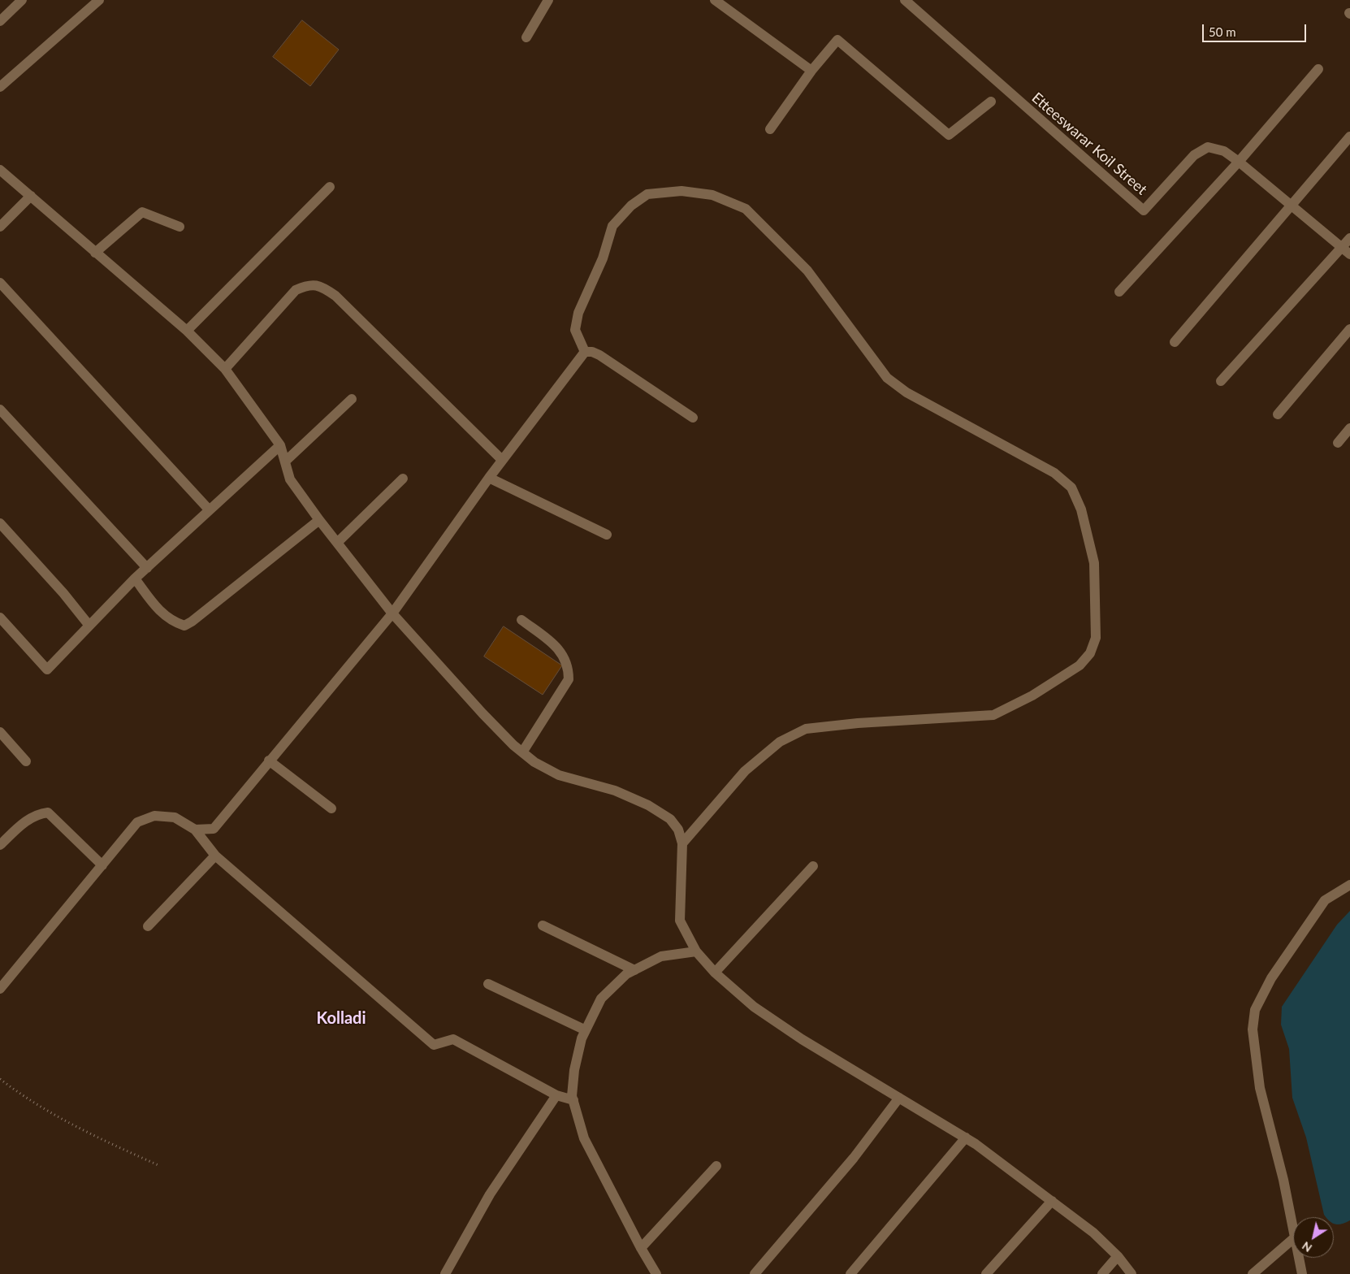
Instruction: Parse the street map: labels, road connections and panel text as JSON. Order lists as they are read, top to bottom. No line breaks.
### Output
{"streets":{"street":["Etteeswarar Koil Street"]},"districts":["Kolladi"],"scale_bar":"50 m","north":"bottom left"}
